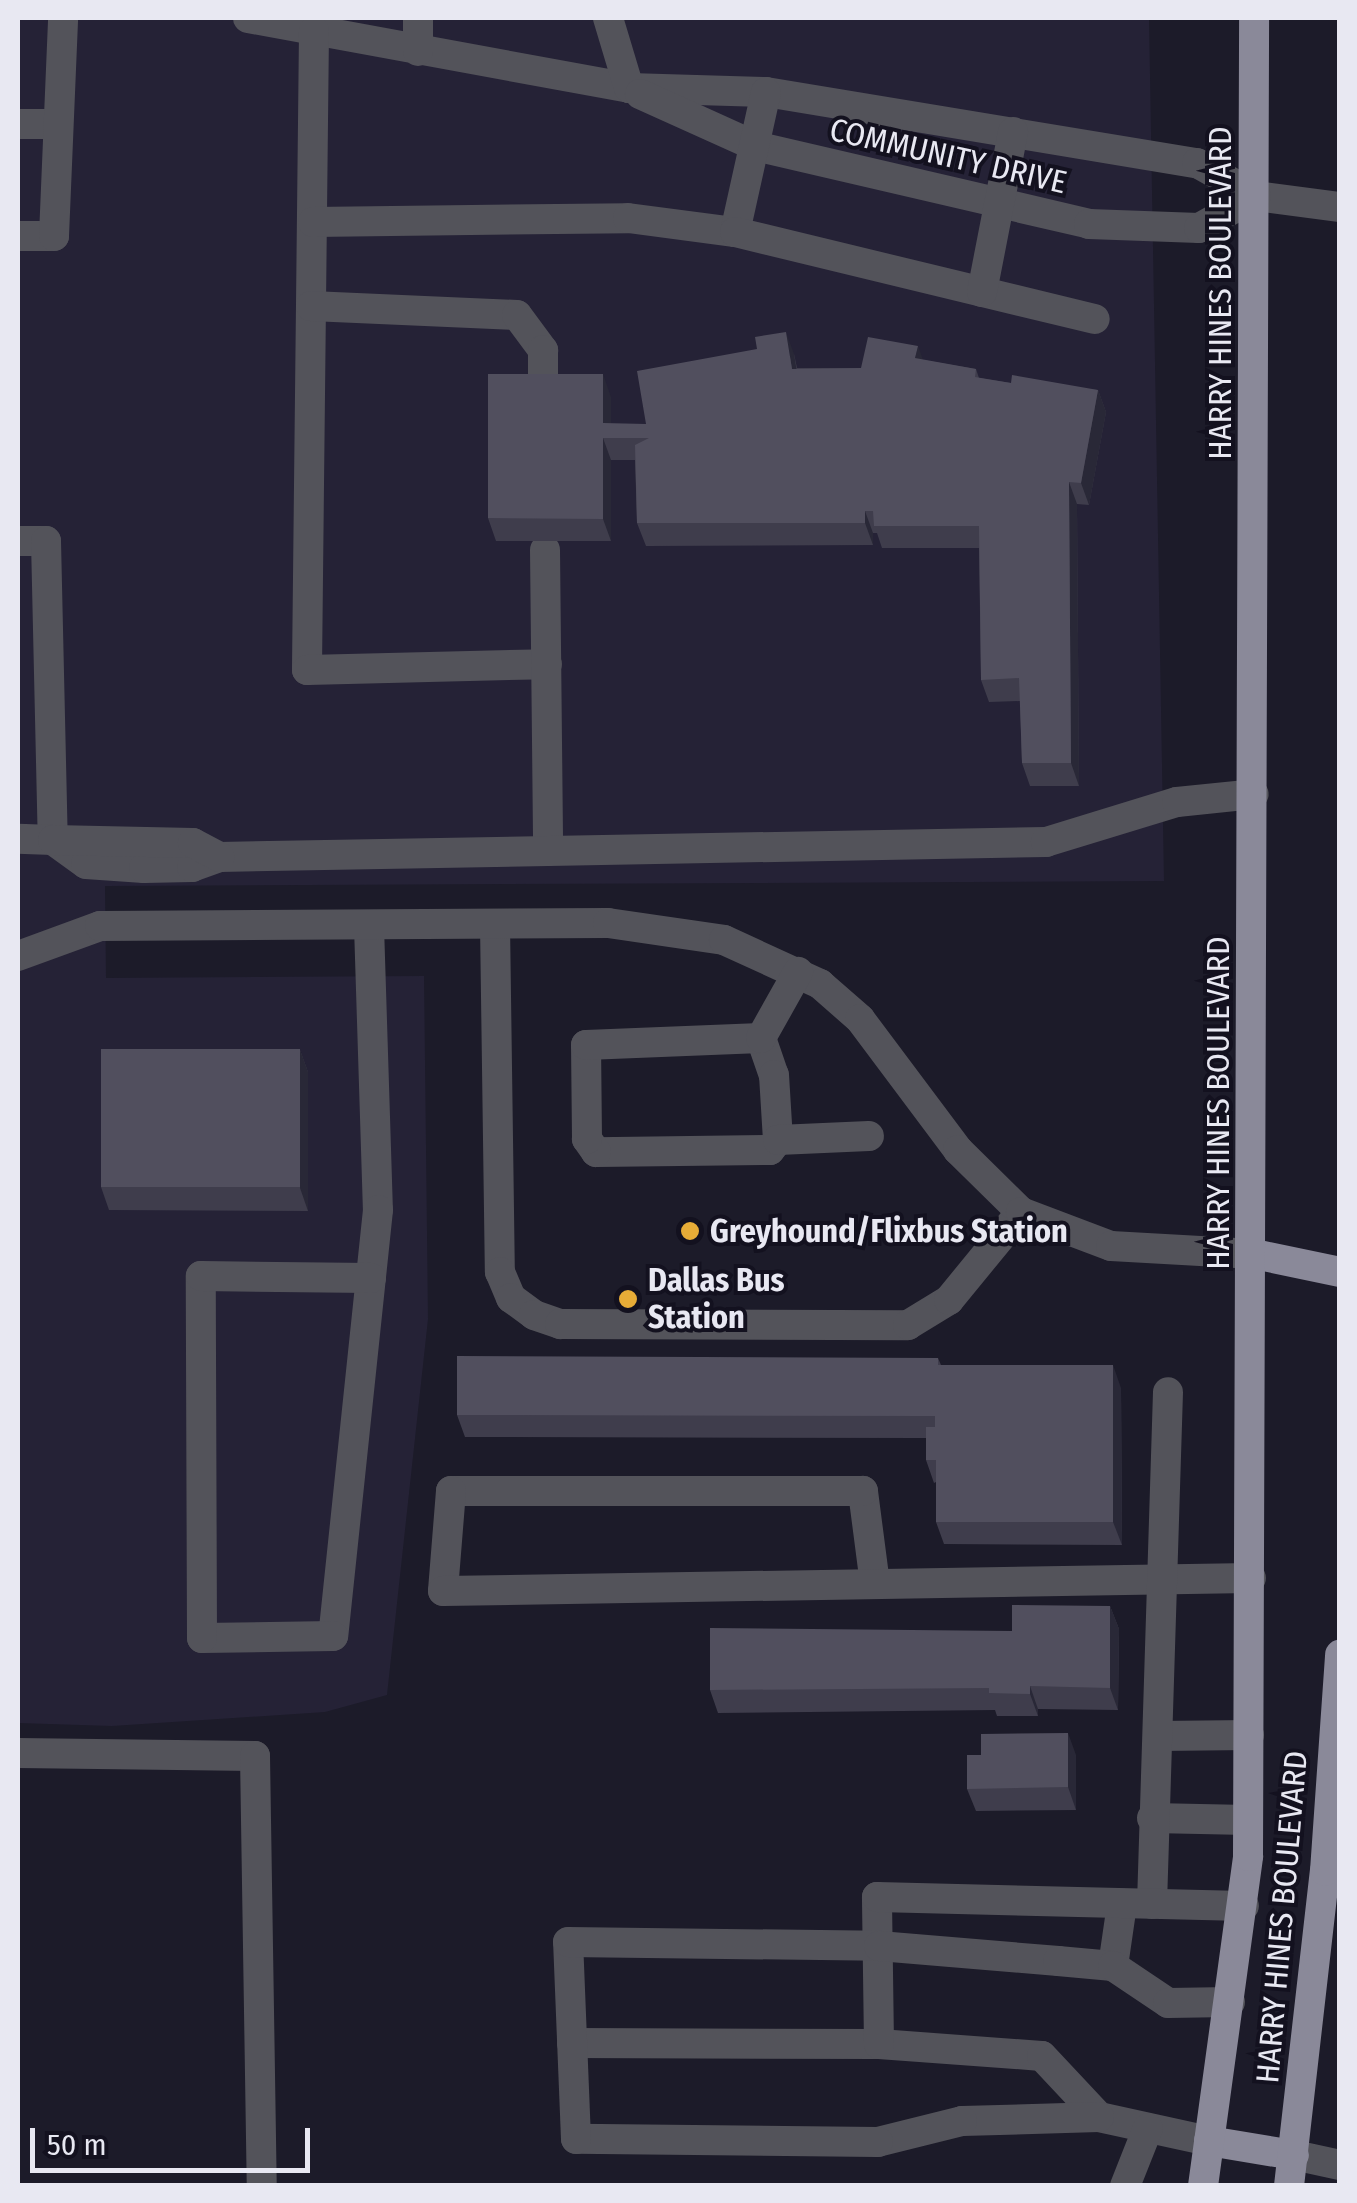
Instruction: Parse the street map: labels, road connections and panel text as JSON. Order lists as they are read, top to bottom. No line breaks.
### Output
{"streets":{"main road":["HARRY HINES BOULEVARD"],"street":["COMMUNITY DRIVE"]},"crossings":[["COMMUNITY DRIVE","HARRY HINES BOULEVARD"]],"places":["Greyhound/Flixbus Station","Dallas Bus Station"],"scale_bar":"50 m"}
